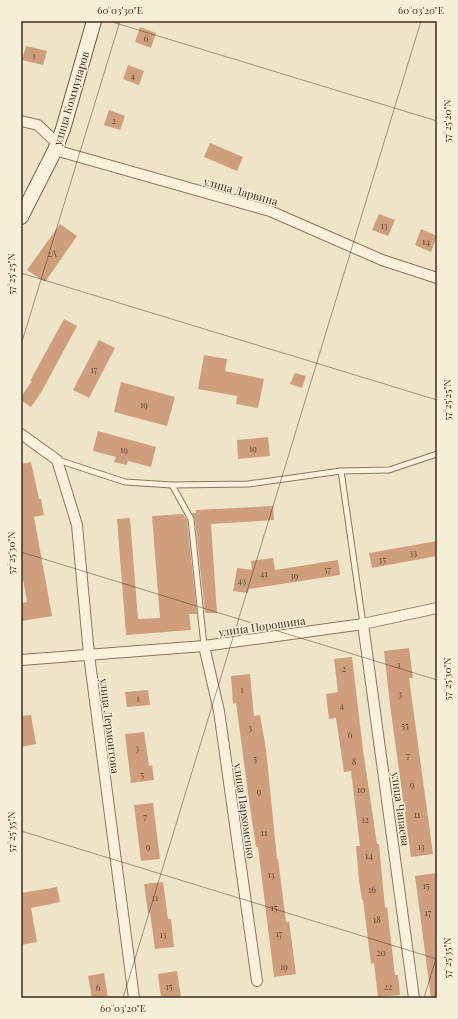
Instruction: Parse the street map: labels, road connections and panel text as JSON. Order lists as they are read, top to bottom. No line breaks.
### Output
{"streets":{"main road":["улица Коммунаров"],"street":["улица Дарвина","улица Порошина","улица Лермонтова","улица Чапаева","улица Пархоменко"]},"crossings":[["улица Коммунаров","улица Дарвина"],["улица Порошина","улица Лермонтова"],["улица Порошина","улица Чапаева"],["улица Порошина","улица Пархоменко"]],"house_numbers":["6","1","4","2","13","14","2А","17","19","19","19","33","35","37","41","39","43","1","2","1","3","1","4","55","3","6","3","7","5","8","5","9","10","9","11","7","12","11","9","13","14","13","15","16","11","15","17","18","17","13","20","19","15","22","6"],"coordinates":["60°03'30\"E","60°03'20\"E","57°25'20\"N","57°25'25\"N","57°25'30\"N","57°25'35\"N"]}
